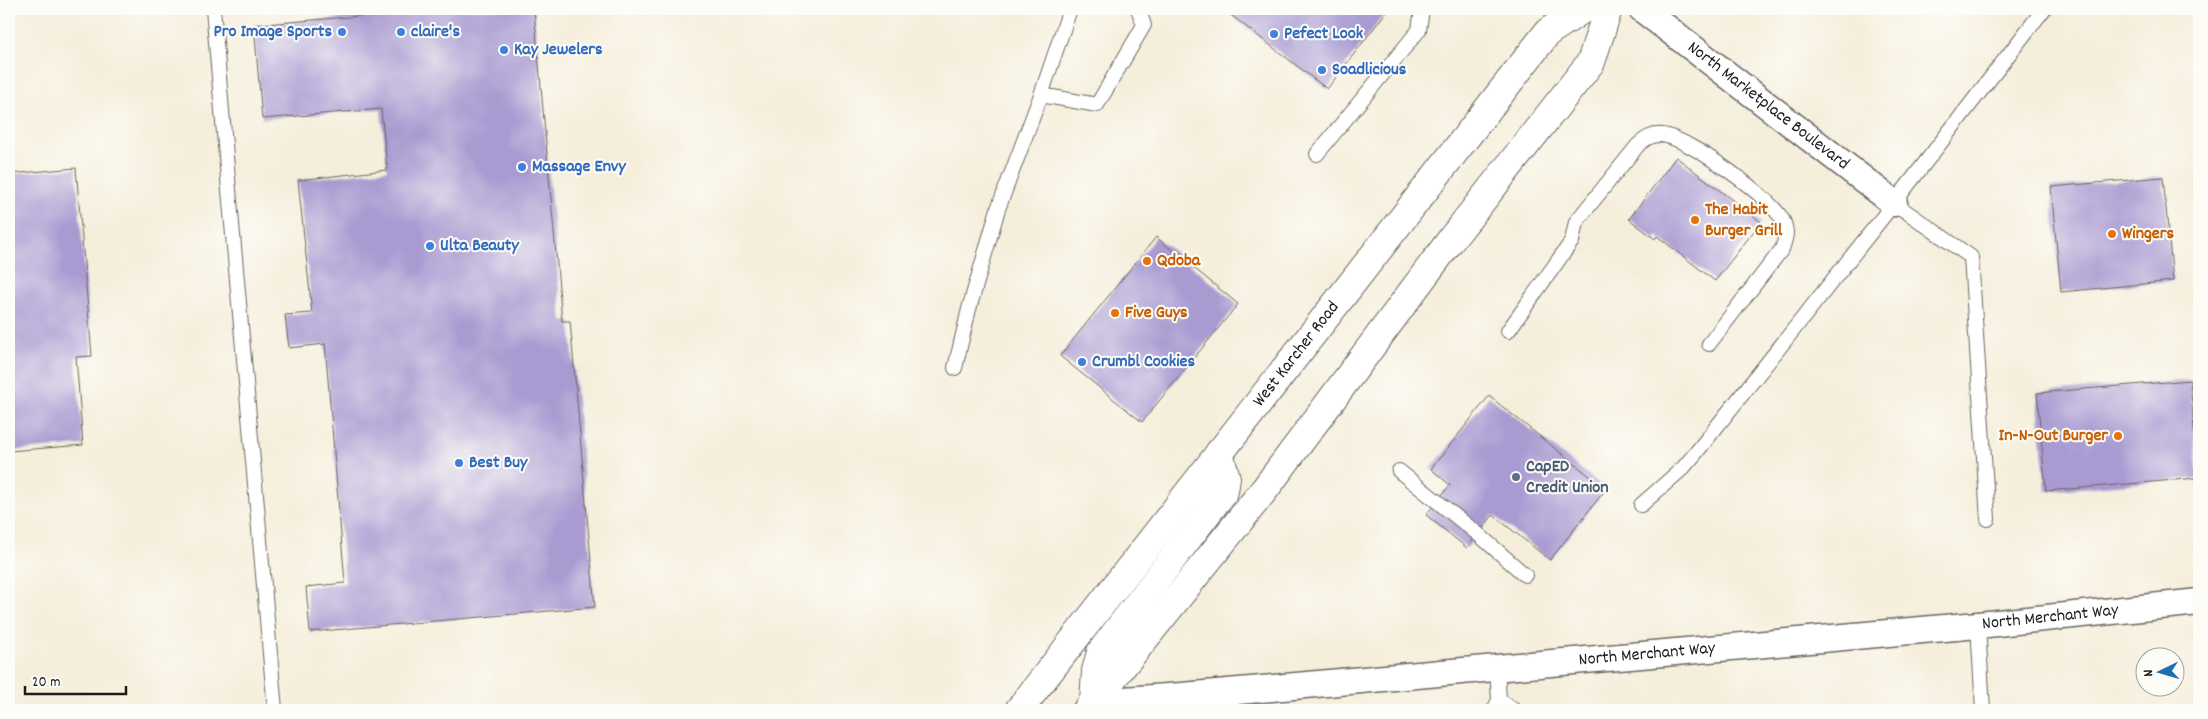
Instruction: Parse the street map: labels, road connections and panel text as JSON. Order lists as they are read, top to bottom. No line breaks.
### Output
{"streets":{"main road":["West Karcher Road"],"street":["North Marketplace Boulevard","North Merchant Way"]},"places":["Pro Image Sports","claire's","Pefect Look","Kay Jewelers","Soadlicious","Massage Envy","The Habit Burger Grill","Wingers","Ulta Beauty","Qdoba","Five Guys","Crumbl Cookies","In-N-Out Burger","Best Buy","CapED Credit Union"],"scale_bar":"20 m","north":"left"}
